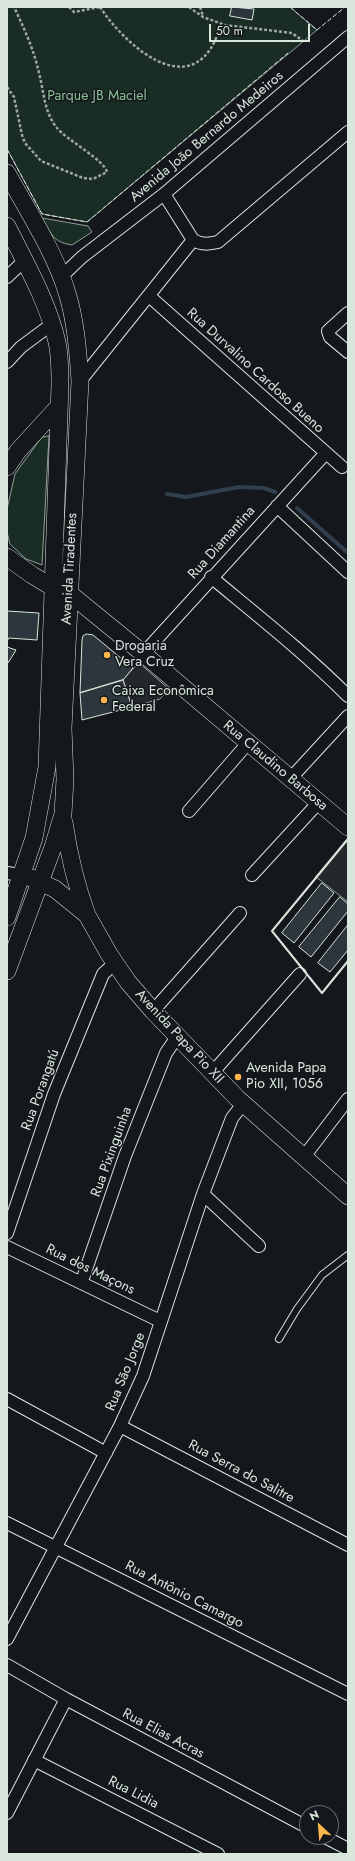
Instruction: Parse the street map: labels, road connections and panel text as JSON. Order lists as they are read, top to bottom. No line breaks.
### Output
{"streets":{"main road":["Avenida Tiradentes","Rua Claudino Barbosa","Avenida Papa Pio XII"],"street":["Avenida João Bernardo Medeiros","Rua Durvalino Cardoso Bueno","Rua Diamantina","Rua Porangatú","Rua Pixinguinha","Rua dos Maçons","Rua São Jorge","Rua Serra do Salitre","Rua Antônio Camargo","Rua Elias Acras","Rua Lidia"]},"crossings":[["Avenida João Bernardo Medeiros","Avenida Tiradentes"],["Rua Durvalino Cardoso Bueno","Rua Diamantina"],["Rua Diamantina","Rua Claudino Barbosa"],["Avenida Tiradentes","Rua Claudino Barbosa"],["Avenida Tiradentes","Avenida Papa Pio XII"],["Avenida Papa Pio XII","Rua Porangatú"],["Avenida Papa Pio XII","Rua Pixinguinha"],["Avenida Papa Pio XII","Rua São Jorge"],["Rua Pixinguinha","Rua dos Maçons"],["Rua dos Maçons","Rua São Jorge"],["Rua São Jorge","Rua Serra do Salitre"],["Rua São Jorge","Rua Antônio Camargo"]],"parks":["Parque JB Maciel"],"places":["Drogaria Vera Cruz","Caixa Econômica Federal","Avenida Papa Pio XII, 1056"],"scale_bar":"50 m","north":"top left"}
